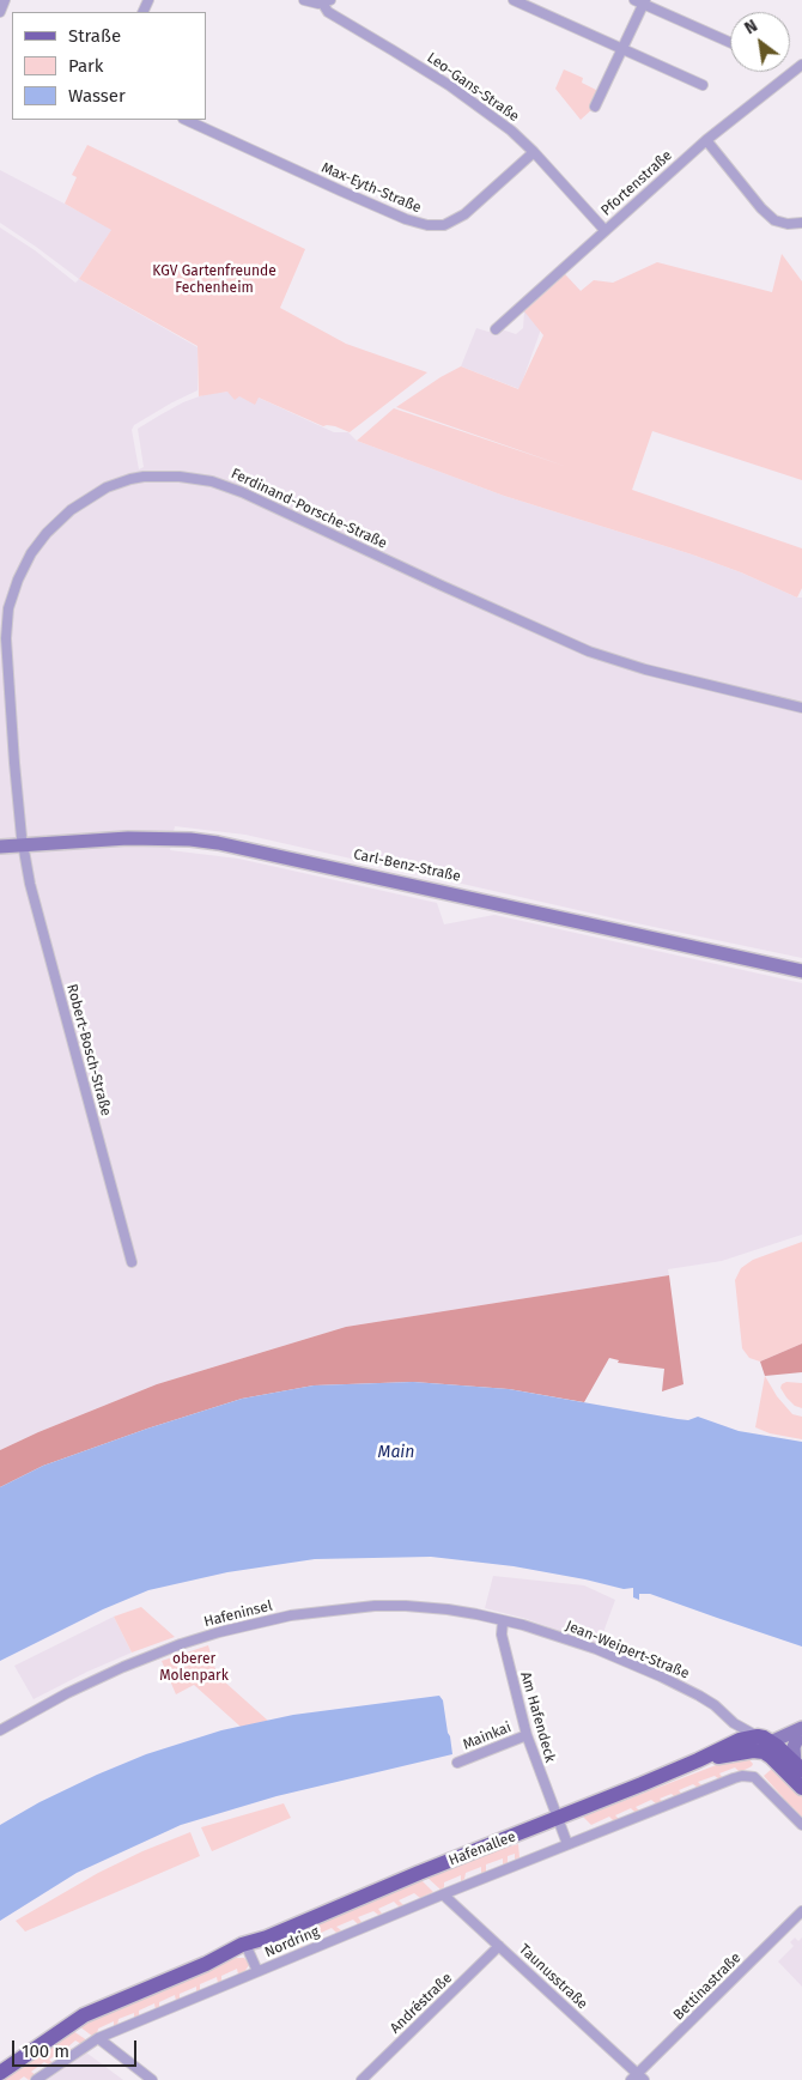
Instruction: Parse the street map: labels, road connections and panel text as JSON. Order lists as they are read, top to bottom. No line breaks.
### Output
{"streets":{"main road":["Carl-Benz-Straße","Hafenallee"],"street":["Leo-Gans-Straße","Pfortenstraße","Max-Eyth-Straße","Ferdinand-Porsche-Straße","Robert-Bosch-Straße","Hafeninsel","Jean-Weipert-Straße","Am Hafendeck","Mainkai","Nordring","Taunusstraße","Bettinastraße","Andréstraße"]},"crossings":[["Leo-Gans-Straße","Pfortenstraße"],["Leo-Gans-Straße","Max-Eyth-Straße"],["Ferdinand-Porsche-Straße","Carl-Benz-Straße"],["Ferdinand-Porsche-Straße","Robert-Bosch-Straße"],["Carl-Benz-Straße","Robert-Bosch-Straße"],["Hafeninsel","Jean-Weipert-Straße"],["Hafeninsel","Am Hafendeck"],["Jean-Weipert-Straße","Am Hafendeck"],["Jean-Weipert-Straße","Hafenallee"],["Am Hafendeck","Mainkai"],["Am Hafendeck","Hafenallee"],["Nordring","Taunusstraße"],["Taunusstraße","Bettinastraße"],["Taunusstraße","Andréstraße"]],"water":["Main"],"parks":["KGV Gartenfreunde Fechenheim","oberer Molenpark"],"legend":["Straße","Park","Wasser"],"scale_bar":"100 m","north":"top left"}
